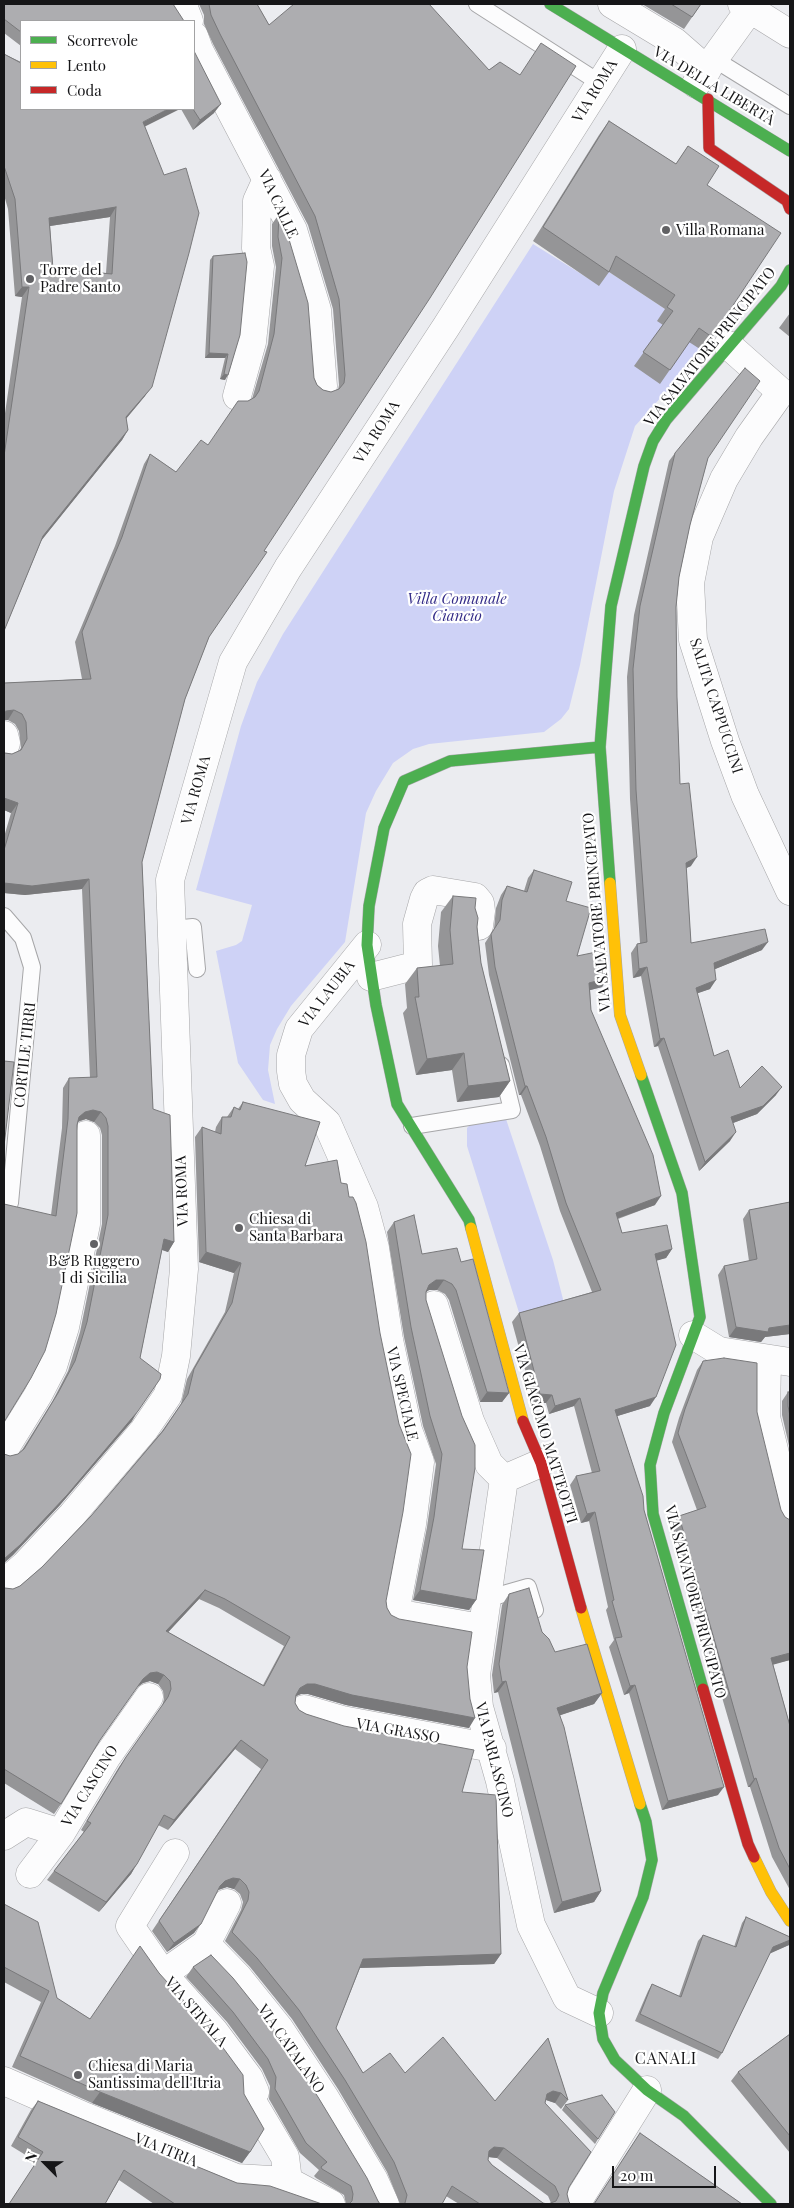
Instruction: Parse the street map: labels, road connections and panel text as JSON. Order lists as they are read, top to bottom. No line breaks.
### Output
{"streets":{"main road":["VIA DELLA LIBERTÀ","VIA SALVATORE PRINCIPATO","VIA GIACOMO MATTEOTTI"],"street":["VIA ROMA","VIA CALLE","SALITA CAPPUCCINI","VIA LAUBIA","VIA SPECIALE","VIA GRASSO","VIA PARLASCINO","VIA CASCINO","VIA STIVALA","VIA CATALANO","VIA ITRIA"],"lane":["CORTILE TIRRI"]},"crossings":[["VIA DELLA LIBERTÀ","VIA ROMA"],["VIA SALVATORE PRINCIPATO","SALITA CAPPUCCINI"],["VIA SALVATORE PRINCIPATO","VIA GIACOMO MATTEOTTI"],["VIA LAUBIA","VIA SPECIALE"],["VIA LAUBIA","VIA GIACOMO MATTEOTTI"],["VIA SPECIALE","VIA PARLASCINO"],["VIA GIACOMO MATTEOTTI","VIA PARLASCINO"],["VIA GRASSO","VIA PARLASCINO"],["VIA STIVALA","VIA ITRIA"]],"districts":["CANALI"],"parks":["Villa Comunale Ciancio"],"places":["Villa Romana","Torre del Padre Santo","Chiesa di Santa Barbara","B&B Ruggero I di Sicilia","Chiesa di Maria Santissima dell'Itria"],"legend":["Scorrevole","Lento","Coda"],"scale_bar":"20 m","north":"top left"}
